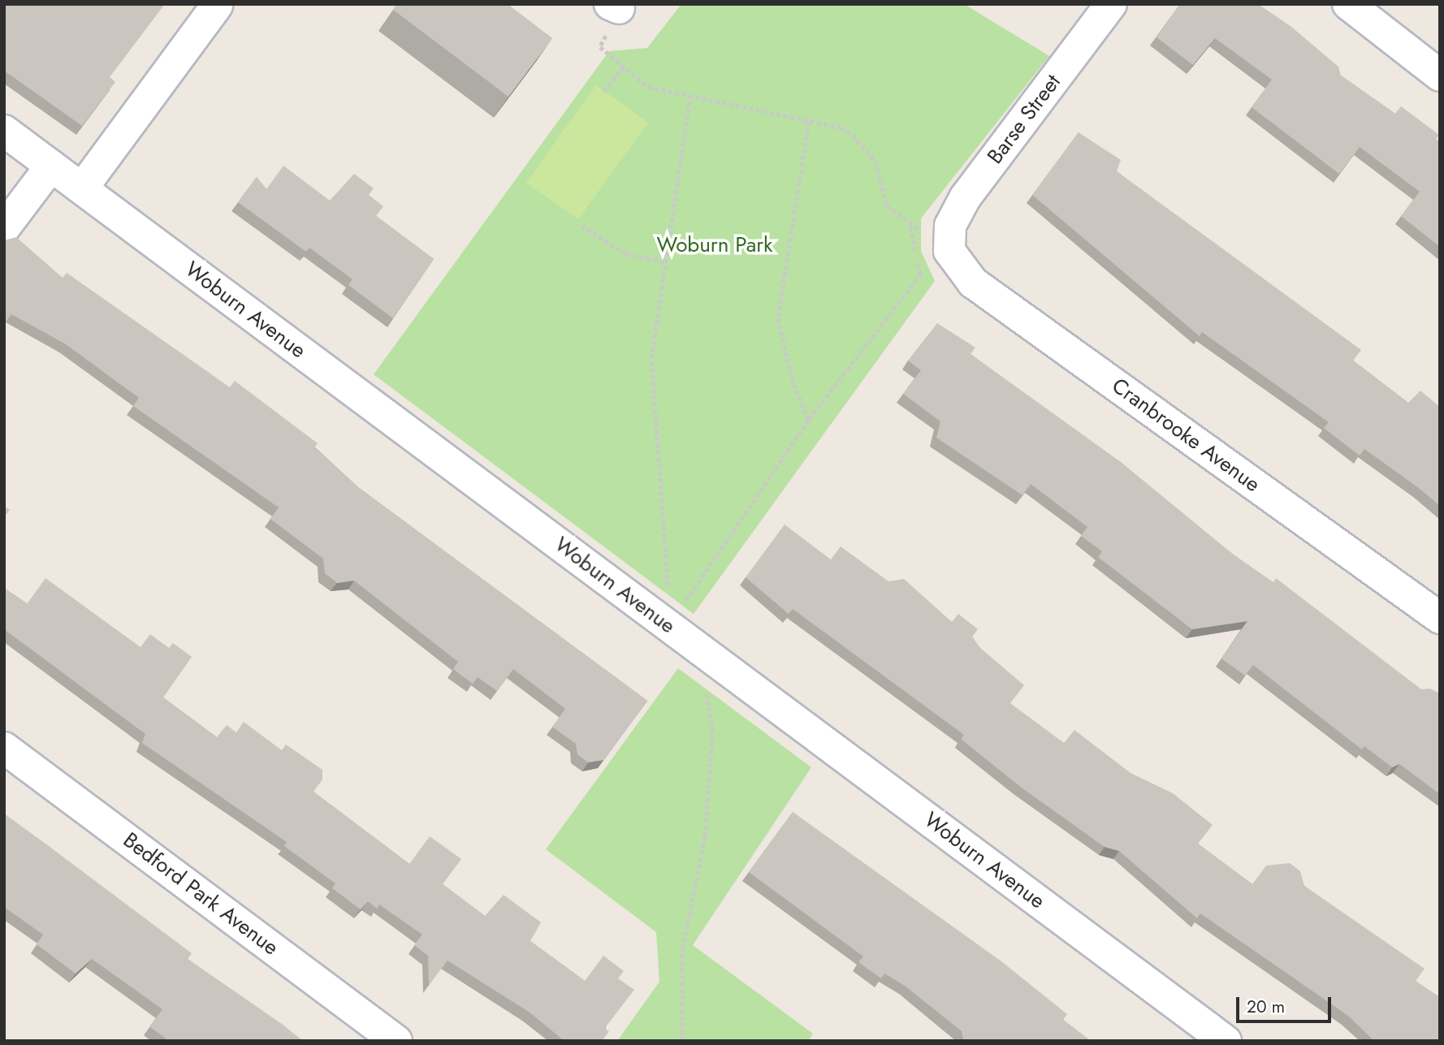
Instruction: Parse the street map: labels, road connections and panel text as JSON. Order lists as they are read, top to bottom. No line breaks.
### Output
{"streets":{"street":["Barse Street","Woburn Avenue","Cranbrooke Avenue","Bedford Park Avenue"]},"crossings":[["Barse Street","Cranbrooke Avenue"]],"parks":["Woburn Park"],"scale_bar":"20 m"}
